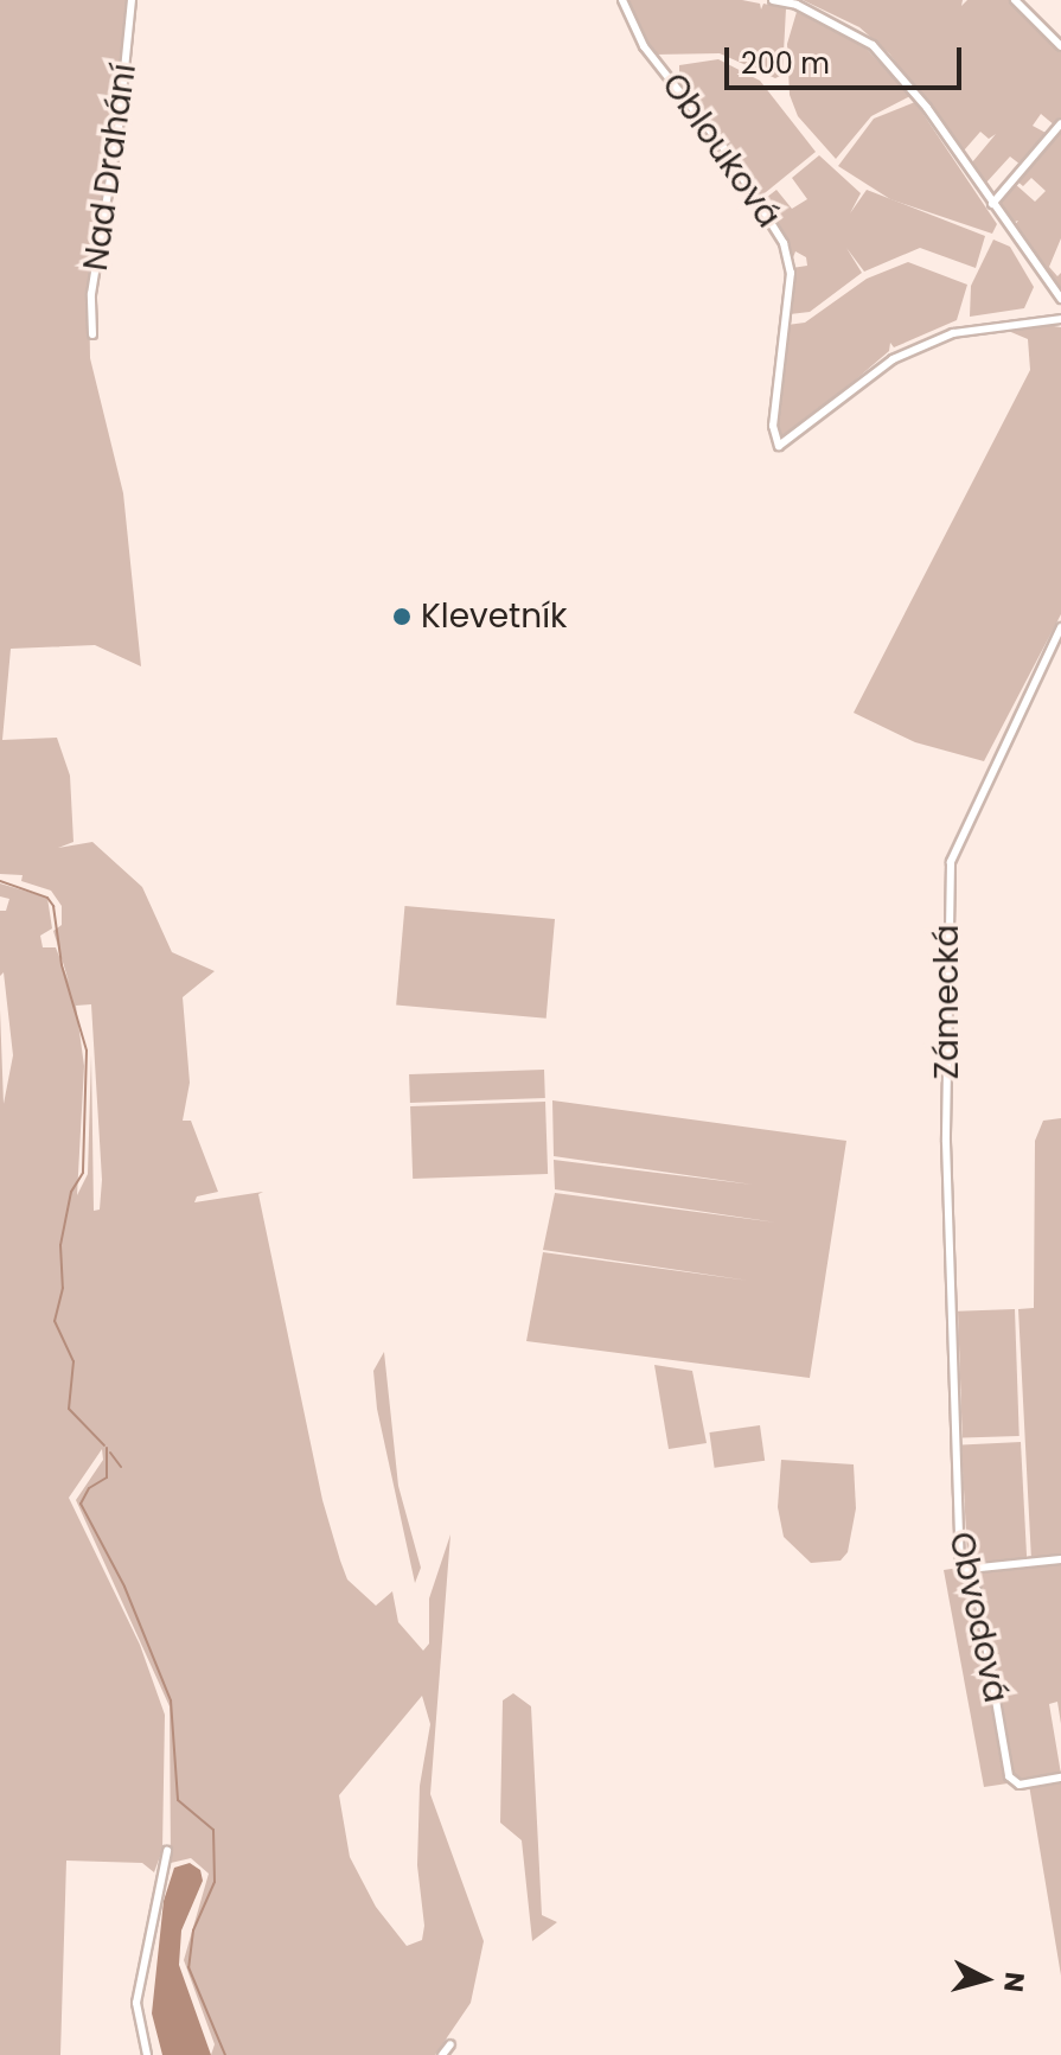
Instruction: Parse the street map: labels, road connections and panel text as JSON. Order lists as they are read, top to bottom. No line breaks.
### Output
{"streets":{"street":["Oblouková","Nad Drahání","Zámecká","Obvodová"]},"crossings":[["Zámecká","Obvodová"]],"places":["Klevetník"],"scale_bar":"200 m","north":"right"}
